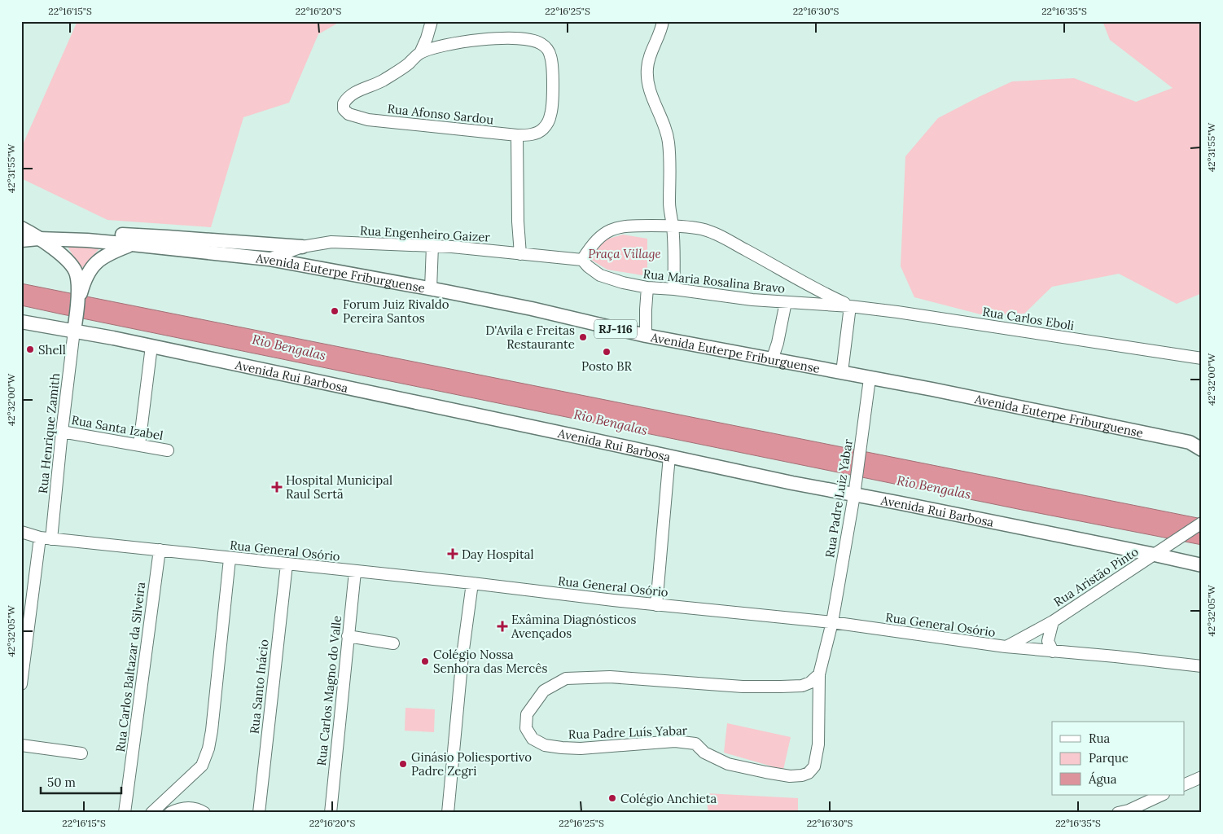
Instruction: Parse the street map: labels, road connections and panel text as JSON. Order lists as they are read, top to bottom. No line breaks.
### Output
{"streets":{"main road":["Avenida Euterpe Friburguense","RJ-116","Avenida Rui Barbosa"],"street":["Rua Afonso Sardou","Rua Engenheiro Gaizer","Rua Maria Rosalina Bravo","Rua Carlos Eboli","Rua Santa Izabel","Rua Henrique Zamith","Rua Padre Luiz Yabar","Rua General Osório","Rua Aristão Pinto","Rua Carlos Baltazar da Silveira","Rua Santo Inácio","Rua Carlos Magno do Valle","Rua Padre Luís Yabar"]},"crossings":[["Rua Engenheiro Gaizer","Avenida Euterpe Friburguense"],["Rua Engenheiro Gaizer","Rua Maria Rosalina Bravo"],["Avenida Euterpe Friburguense","RJ-116"],["Avenida Euterpe Friburguense","Rua Padre Luiz Yabar"],["Rua Maria Rosalina Bravo","Rua Carlos Eboli"],["Avenida Rui Barbosa","Rua Henrique Zamith"],["Avenida Rui Barbosa","Rua Padre Luiz Yabar"],["Avenida Rui Barbosa","Rua Aristão Pinto"],["Rua Santa Izabel","Rua Henrique Zamith"],["Rua Henrique Zamith","Rua General Osório"],["Rua Padre Luiz Yabar","Rua General Osório"],["Rua Padre Luiz Yabar","Rua Padre Luís Yabar"],["Rua General Osório","Rua Aristão Pinto"],["Rua General Osório","Rua Carlos Baltazar da Silveira"],["Rua General Osório","Rua Santo Inácio"],["Rua General Osório","Rua Carlos Magno do Valle"],["Rua General Osório","Rua Padre Luís Yabar"]],"water":["Rio Bengalas"],"parks":["Praça Village"],"places":{"other":["Forum Juiz Rivaldo Pereira Santos","D'Avila e Freitas Restaurante","Shell","Posto BR","Colégio Nossa Senhora das Mercês","Ginásio Poliesportivo Padre Zegri","Colégio Anchieta"],"health":["Hospital Municipal Raul Sertã","Day Hospital","Exâmina Diagnósticos Avençados"]},"legend":["Rua","Parque","Água"],"scale_bar":"50 m","coordinates":["22°16'15\"S","22°16'20\"S","22°16'25\"S","22°16'30\"S","22°16'35\"S","42°31'55\"W","42°32'00\"W","42°32'05\"W"]}
